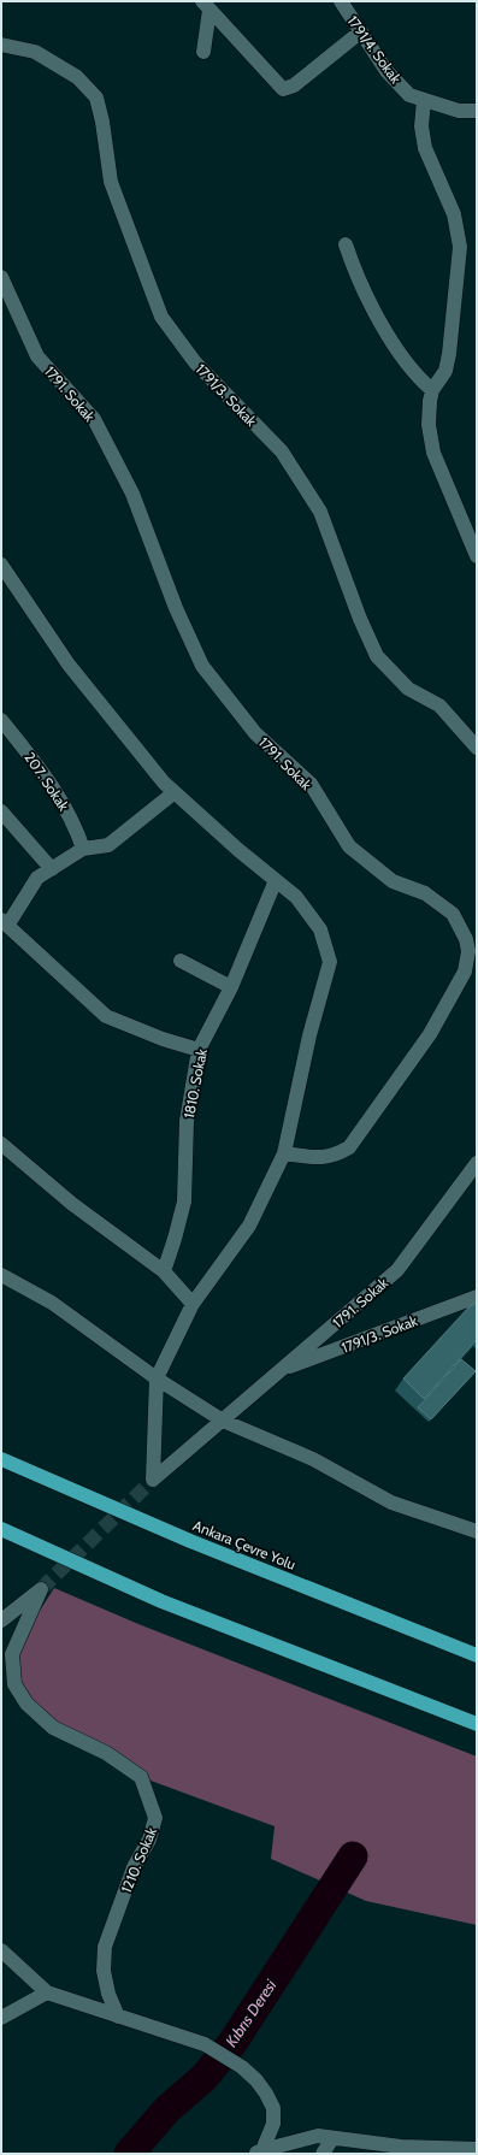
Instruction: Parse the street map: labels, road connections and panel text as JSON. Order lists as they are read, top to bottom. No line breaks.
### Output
{"streets":{"highway":["Ankara Çevre Yolu"],"street":["1791/4. Sokak","1791. Sokak","1791/3. Sokak","207. Sokak","1810. Sokak","1210. Sokak"]},"crossings":[["1791. Sokak","1791/3. Sokak"]],"water":["Kıbrıs Deresi"]}
